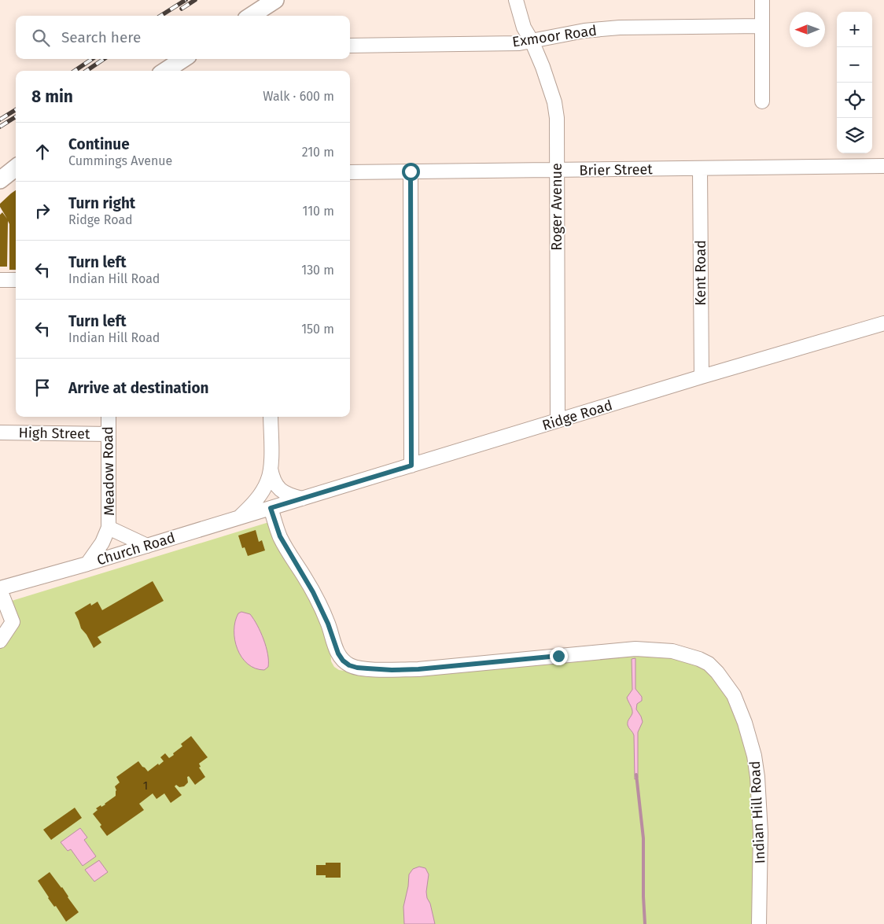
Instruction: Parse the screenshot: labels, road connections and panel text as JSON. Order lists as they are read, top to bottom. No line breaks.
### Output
{"streets":{"street":["Exmoor Road","Brier Street","Roger Avenue","Kent Road","Ridge Road","High Street","Meadow Road","Church Road","Indian Hill Road"]},"crossings":[["Exmoor Road","Roger Avenue"],["Brier Street","Roger Avenue"],["Brier Street","Kent Road"],["Roger Avenue","Ridge Road"],["Kent Road","Ridge Road"],["Ridge Road","Church Road"],["Ridge Road","Indian Hill Road"],["High Street","Meadow Road"],["Meadow Road","Church Road"],["Church Road","Indian Hill Road"]],"house_numbers":["1"],"north":"left","page":{"map_buttons":["+","−"],"search":"Search here","heading":["8 min","Walk · 600 m"],"list":[["Continue","Cummings Avenue","210 m"],["Turn right","Ridge Road","110 m"],["Turn left","Indian Hill Road","130 m"],["Turn left","Indian Hill Road","150 m"],"Arrive at destination"]}}
